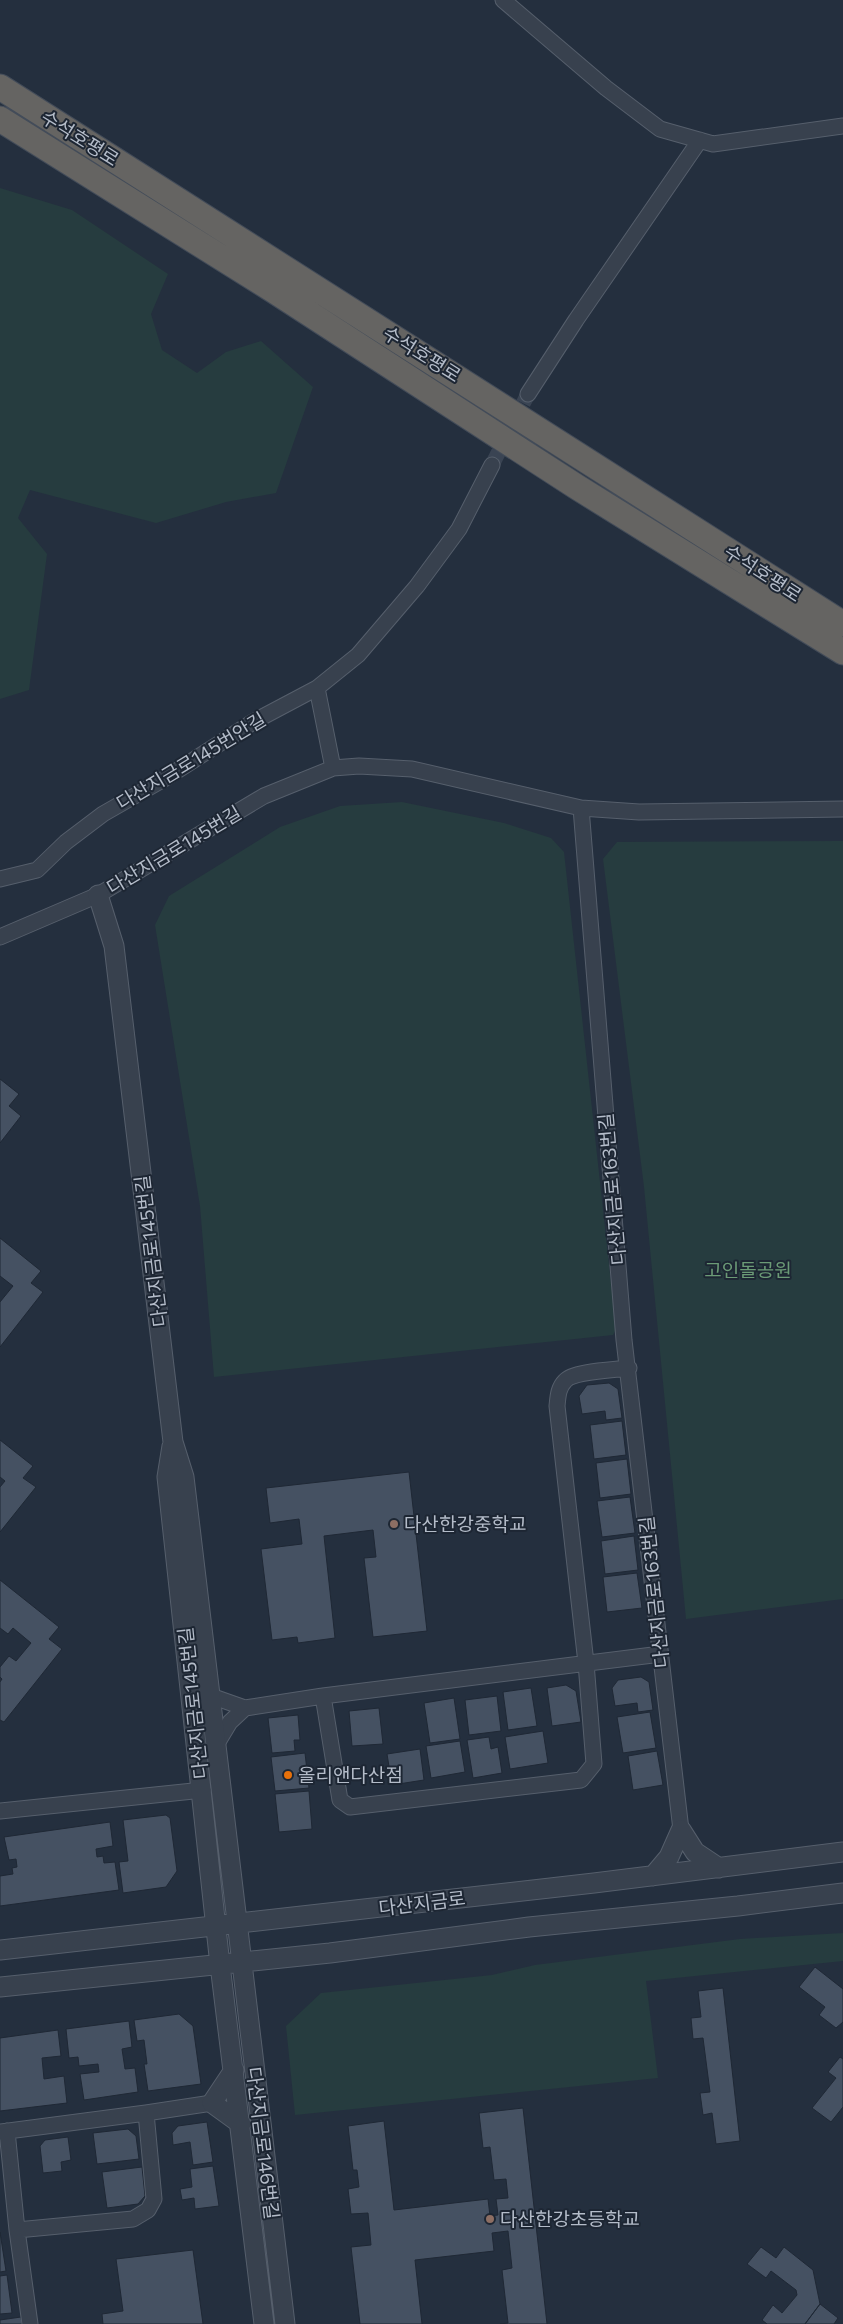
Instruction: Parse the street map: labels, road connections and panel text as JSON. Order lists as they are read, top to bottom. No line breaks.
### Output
{"streets":{"highway":["수석호평로"],"street":["다산지금로145번안길","다산지금로145번길","다산지금로163번길","다산지금로","다산지금로146번길"]},"crossings":[["다산지금로145번길","다산지금로163번길"],["다산지금로145번길","다산지금로"],["다산지금로145번길","다산지금로146번길"],["다산지금로","다산지금로146번길"]],"parks":["고인돌공원"],"places":["다산한강중학교","올리앤다산점","다산한강초등학교"]}
